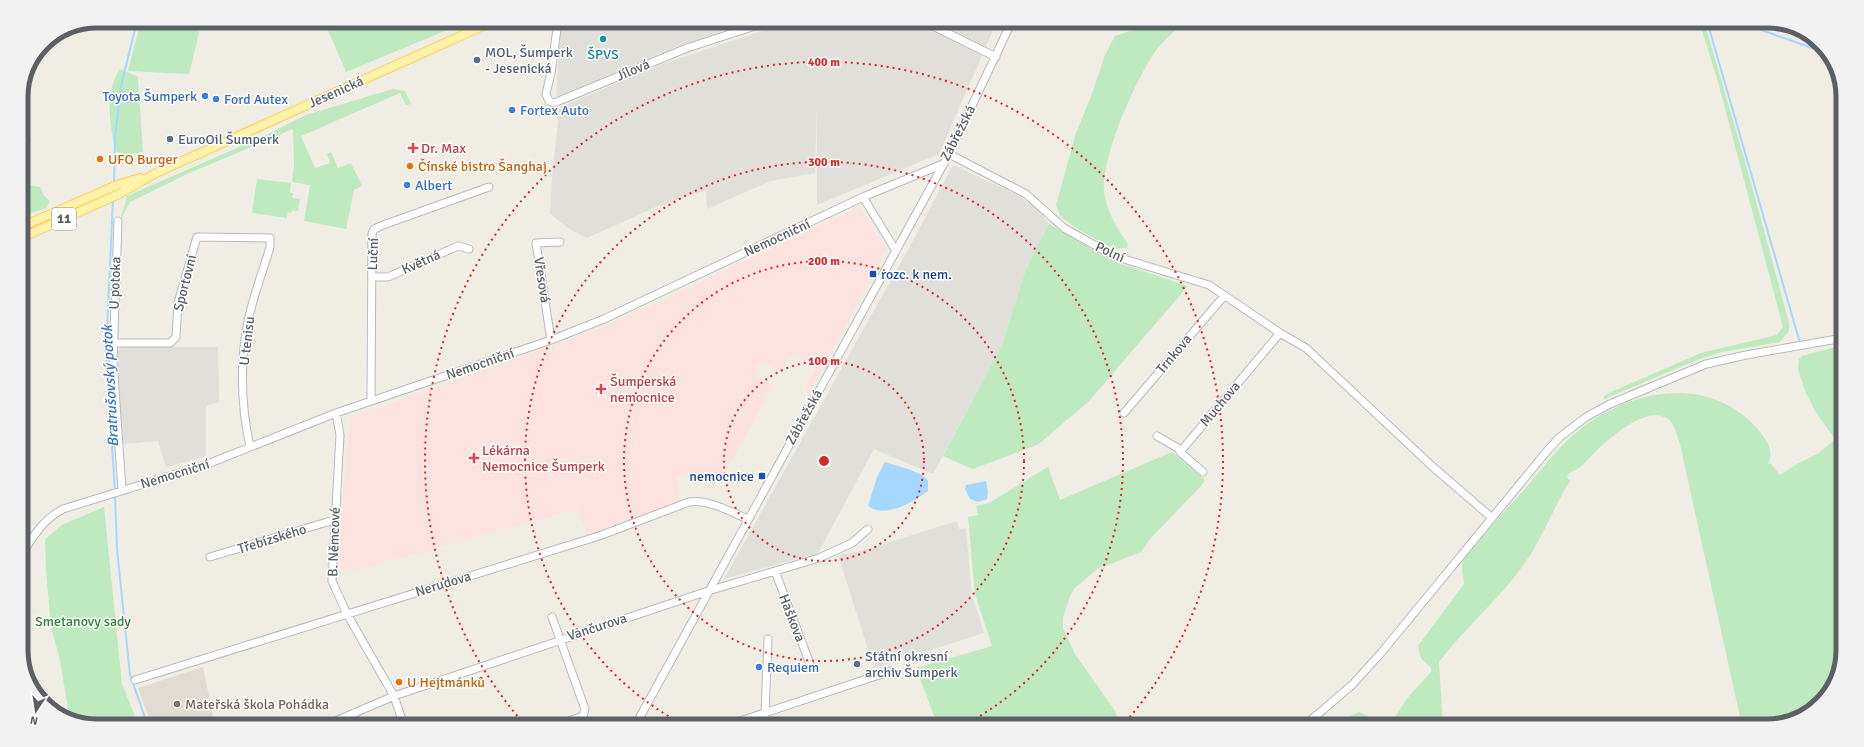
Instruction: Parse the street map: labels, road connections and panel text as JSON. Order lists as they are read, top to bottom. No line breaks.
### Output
{"streets":{"main road":["Jesenická","11"],"street":["Jílová","Zábřežská","Nemocniční","Polní","Luční","Květná","Vřesová","U potoka","Sportovní","U tenisu","Trnkova","Muchova","Třebízského","B. Němcové","Nerudova","Haškova","Vančurova"]},"crossings":[["Zábřežská","Nemocniční"],["Zábřežská","Polní"],["Zábřežská","Nerudova"],["Zábřežská","Vančurova"],["Nemocniční","Luční"],["Nemocniční","Vřesová"],["Nemocniční","U potoka"],["Nemocniční","U tenisu"],["Nemocniční","B. Němcové"],["Polní","Trnkova"],["Polní","Muchova"],["Luční","Květná"],["U potoka","Sportovní"],["Sportovní","U tenisu"],["Třebízského","B. Němcové"],["B. Němcové","Nerudova"],["B. Němcové","Vančurova"],["Haškova","Vančurova"]],"water":["Bratrušovský potok"],"parks":["Smetanovy sady"],"places":{"other":["ŠPVS","MOL, Šumperk - Jesenická","Toyota Šumperk","Ford Autex","Fortex Auto","EuroOil Šumperk","UFO Burger","Čínské bistro Šanghaj","Albert","Státní okresní archiv Šumperk","Requiem","U Hejtmánků","Mateřská škola Pohádka"],"health":["Dr. Max","Šumperská nemocnice","Lékárna Nemocnice Šumperk"],"transit":["rozc. k nem.","nemocnice"]},"north":"bottom","rings":["400 m","300 m","200 m","100 m"]}
